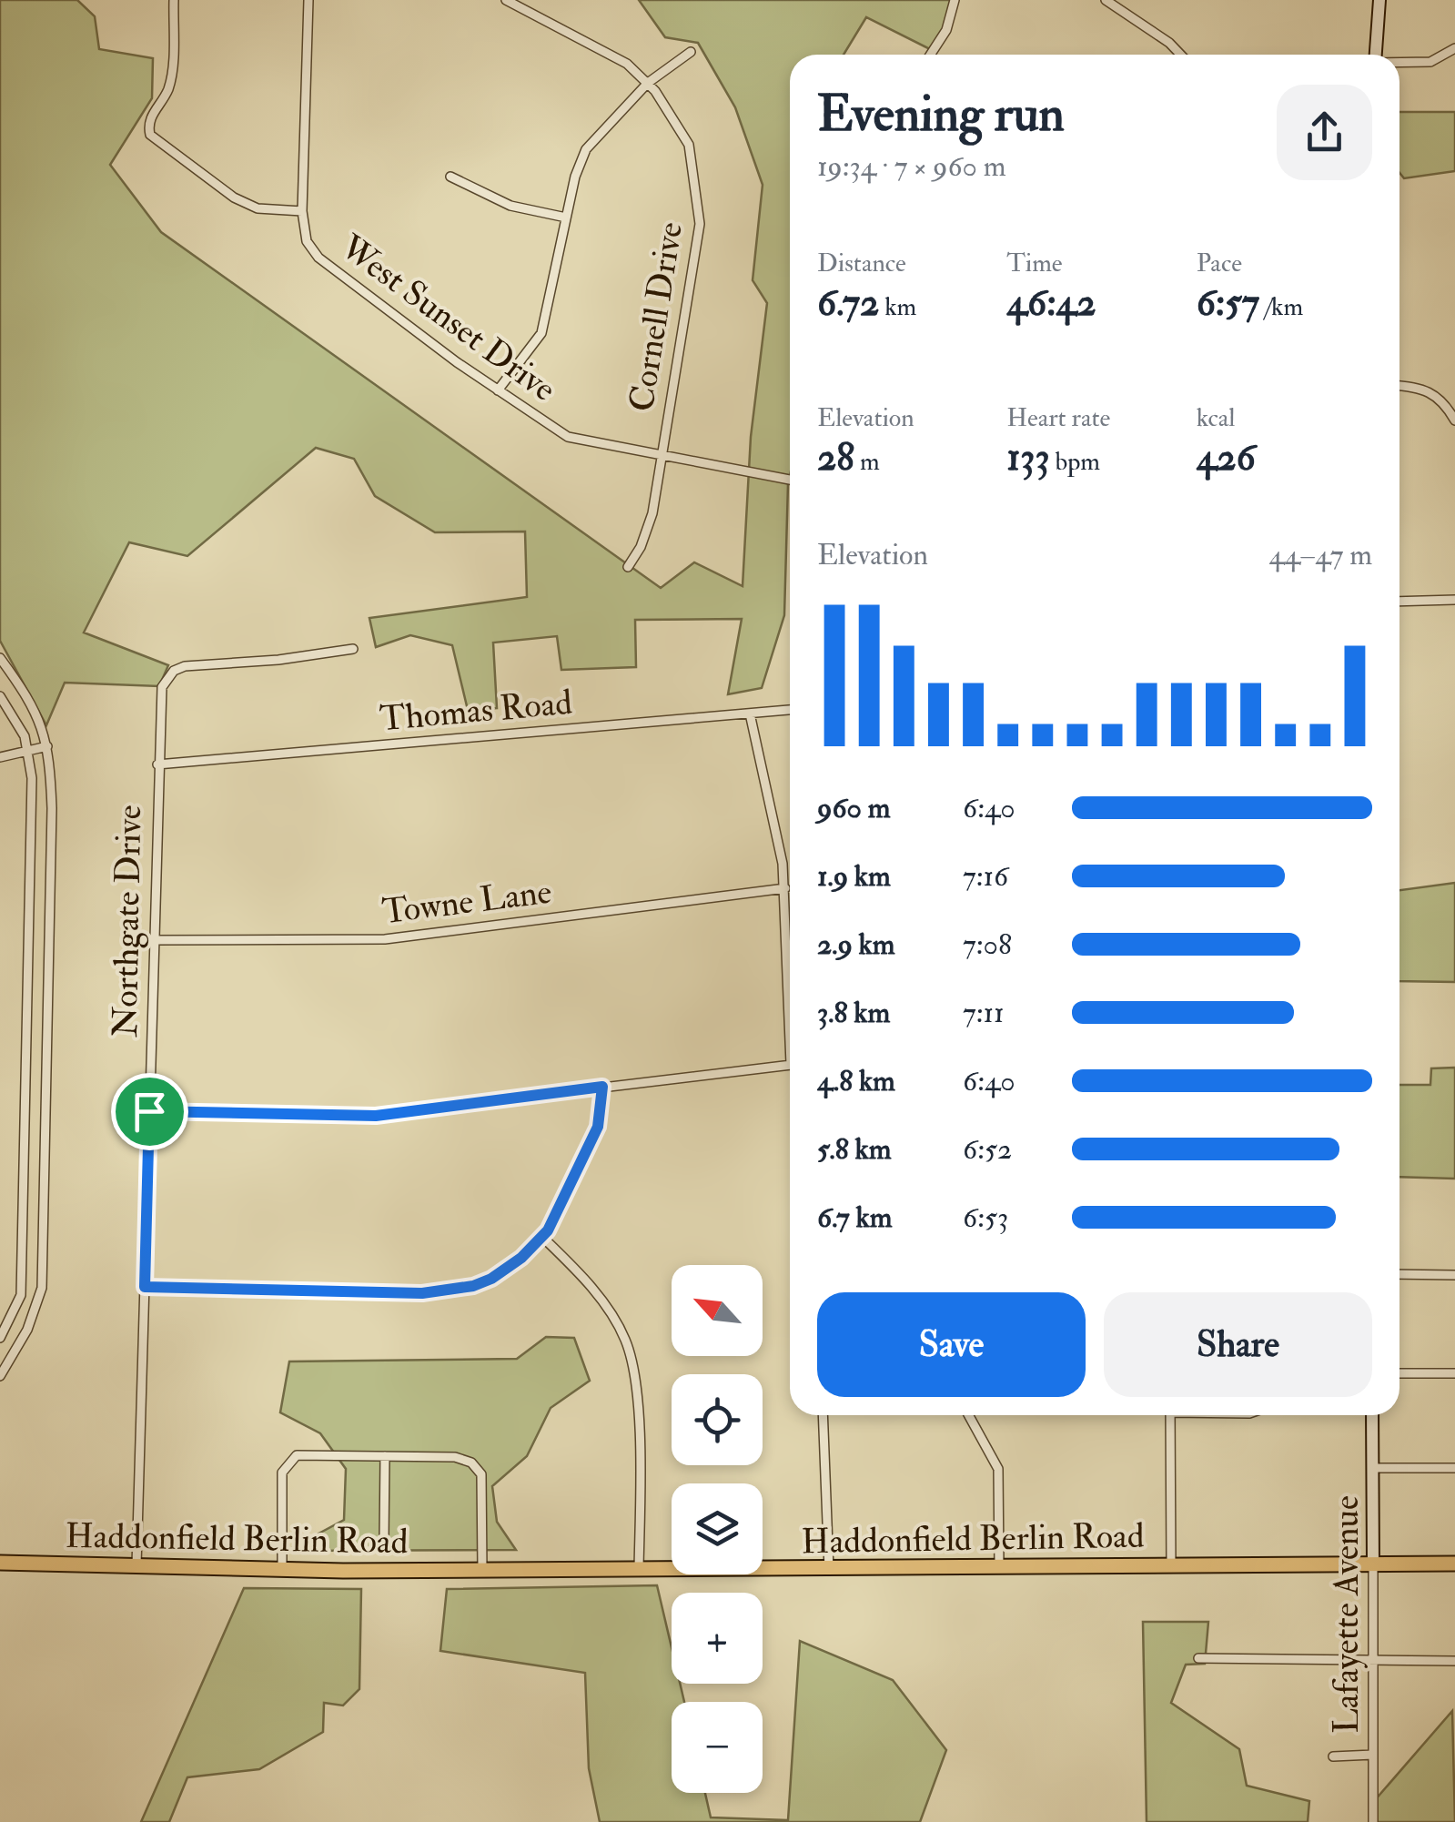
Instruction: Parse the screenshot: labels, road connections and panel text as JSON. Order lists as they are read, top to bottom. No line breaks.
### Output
{"streets":{"main road":["Haddonfield Berlin Road"],"street":["Cornell Drive","West Sunset Drive","Thomas Road","Towne Lane","Northgate Drive","Lafayette Avenue"]},"crossings":[["Cornell Drive","West Sunset Drive"],["Thomas Road","Northgate Drive"],["Towne Lane","Northgate Drive"],["Northgate Drive","Haddonfield Berlin Road"],["Haddonfield Berlin Road","Lafayette Avenue"]],"north":"top left","page":{"heading":["Evening run","19:34 · 7 × 960 m"],"stats":[["Distance","6.72 km"],["Time","46:42"],["Pace","6:57 /km"],["Elevation","28 m"],["Heart rate","133 bpm"],["kcal","426"]],"chart":["Elevation","44–47 m"],"list":[{"name":"960 m","note":"6:40"},{"name":"1.9 km","note":"7:16"},{"name":"2.9 km","note":"7:08"},{"name":"3.8 km","note":"7:11"},{"name":"4.8 km","note":"6:40"},{"name":"5.8 km","note":"6:52"},{"name":"6.7 km","note":"6:53"}],"map_buttons":["+","−"],"buttons":["Save","Share"]}}
